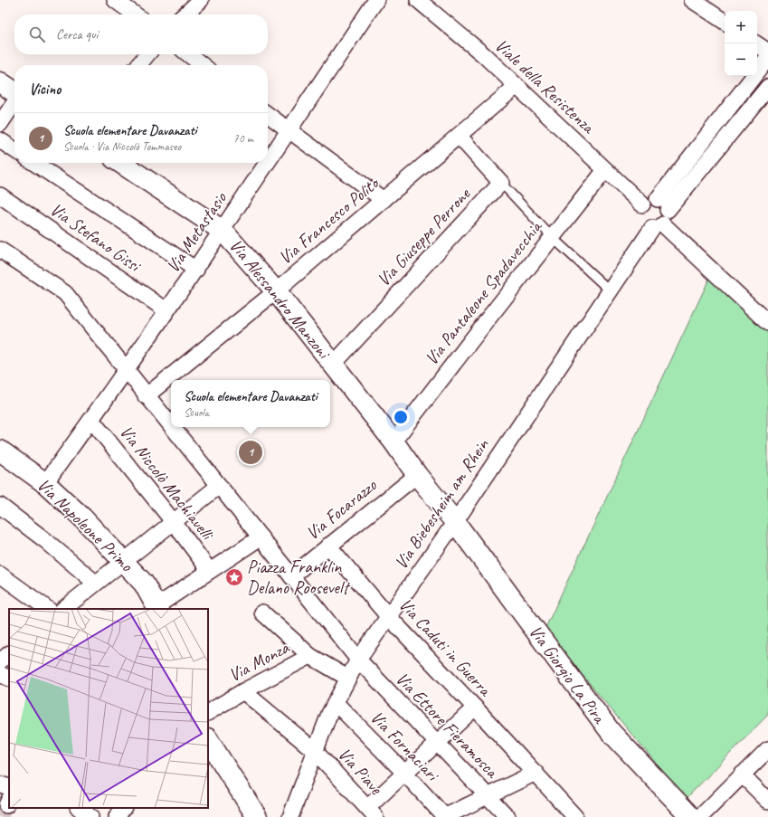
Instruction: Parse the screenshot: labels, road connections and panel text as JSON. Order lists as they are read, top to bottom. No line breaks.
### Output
{"streets":{"street":["Viale della Resistenza","Via Francesco Polito","Via Metastasio","Via Stefano Gissi","Via Giuseppe Perrone","Via Pantaleone Spadavecchia","Via Alessandro Manzoni","Via Niccolò Machiavelli","Via Biebesheim am Rhein","Via Focarazzo","Via Napoleone Primo","Via Caduti in Guerra","Via Monza","Via Giorgio La Pira","Via Ettore Fieramosca","Via Fornaciari","Via Piave"]},"crossings":[["Viale della Resistenza","Via Francesco Polito"],["Viale della Resistenza","Via Pantaleone Spadavecchia"],["Viale della Resistenza","Via Biebesheim am Rhein"],["Via Francesco Polito","Via Alessandro Manzoni"],["Via Francesco Polito","Via Ettore Fieramosca"],["Via Metastasio","Via Stefano Gissi"],["Via Metastasio","Via Alessandro Manzoni"],["Via Metastasio","Via Niccolò Machiavelli"],["Via Metastasio","Via Napoleone Primo"],["Via Metastasio","Via Ettore Fieramosca"],["Via Giuseppe Perrone","Via Alessandro Manzoni"],["Via Pantaleone Spadavecchia","Via Alessandro Manzoni"],["Via Alessandro Manzoni","Via Biebesheim am Rhein"],["Via Alessandro Manzoni","Via Focarazzo"],["Via Alessandro Manzoni","Via Giorgio La Pira"],["Via Biebesheim am Rhein","Via Caduti in Guerra"],["Via Biebesheim am Rhein","Via Giorgio La Pira"],["Via Biebesheim am Rhein","Via Ettore Fieramosca"],["Via Biebesheim am Rhein","Via Fornaciari"],["Via Biebesheim am Rhein","Via Piave"],["Via Focarazzo","Via Caduti in Guerra"],["Via Focarazzo","Via Ettore Fieramosca"],["Via Monza","Via Piave"]],"places":{"place":["Piazza Franklin Delano Roosevelt"]},"page":{"map_buttons":["+","−"],"search":"Cerca qui","heading":"Vicino","list":[{"mark":"1","name":"Scuola elementare Davanzati","note":"Scuola · Via Niccolò Tommaseo","value":"70 m"}],"popup":["Scuola elementare Davanzati","Scuola"],"pins":"1"}}
